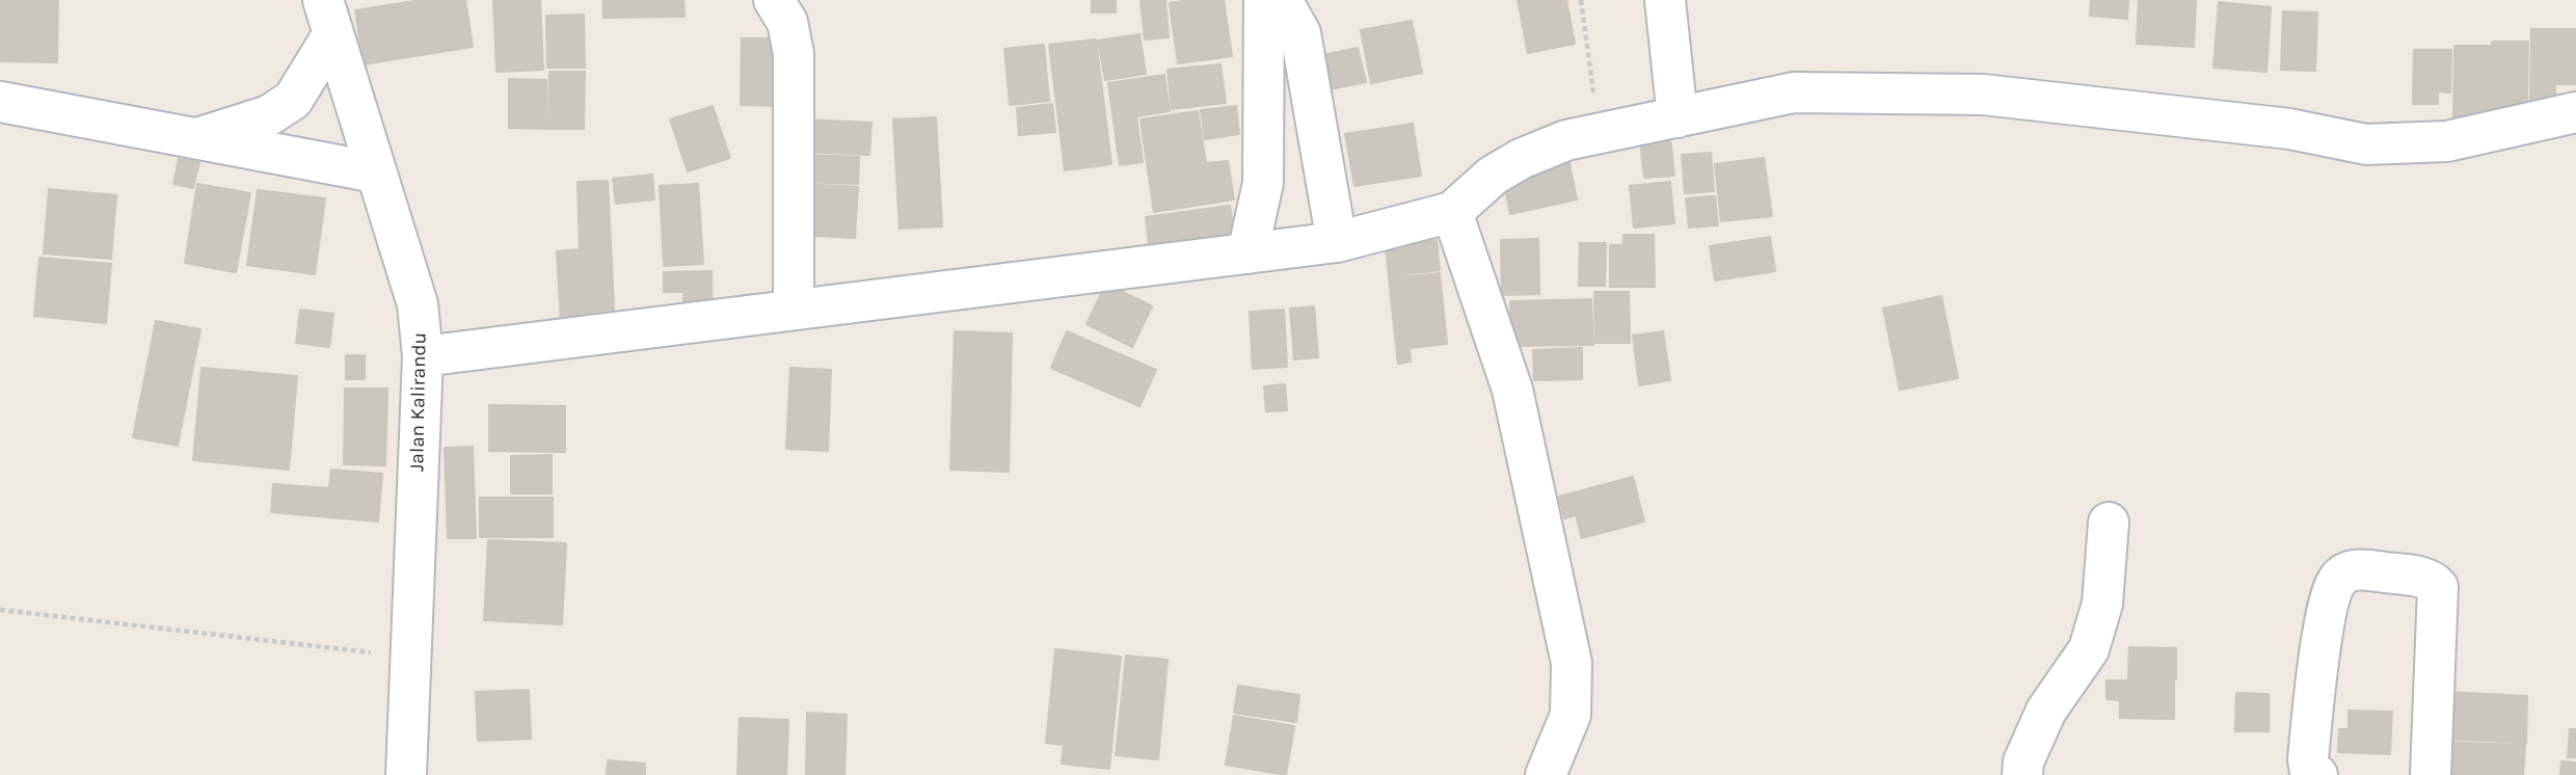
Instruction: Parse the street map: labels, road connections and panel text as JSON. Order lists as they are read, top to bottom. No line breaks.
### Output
{"streets":{"street":["Jalan Kalirandu"]}}
